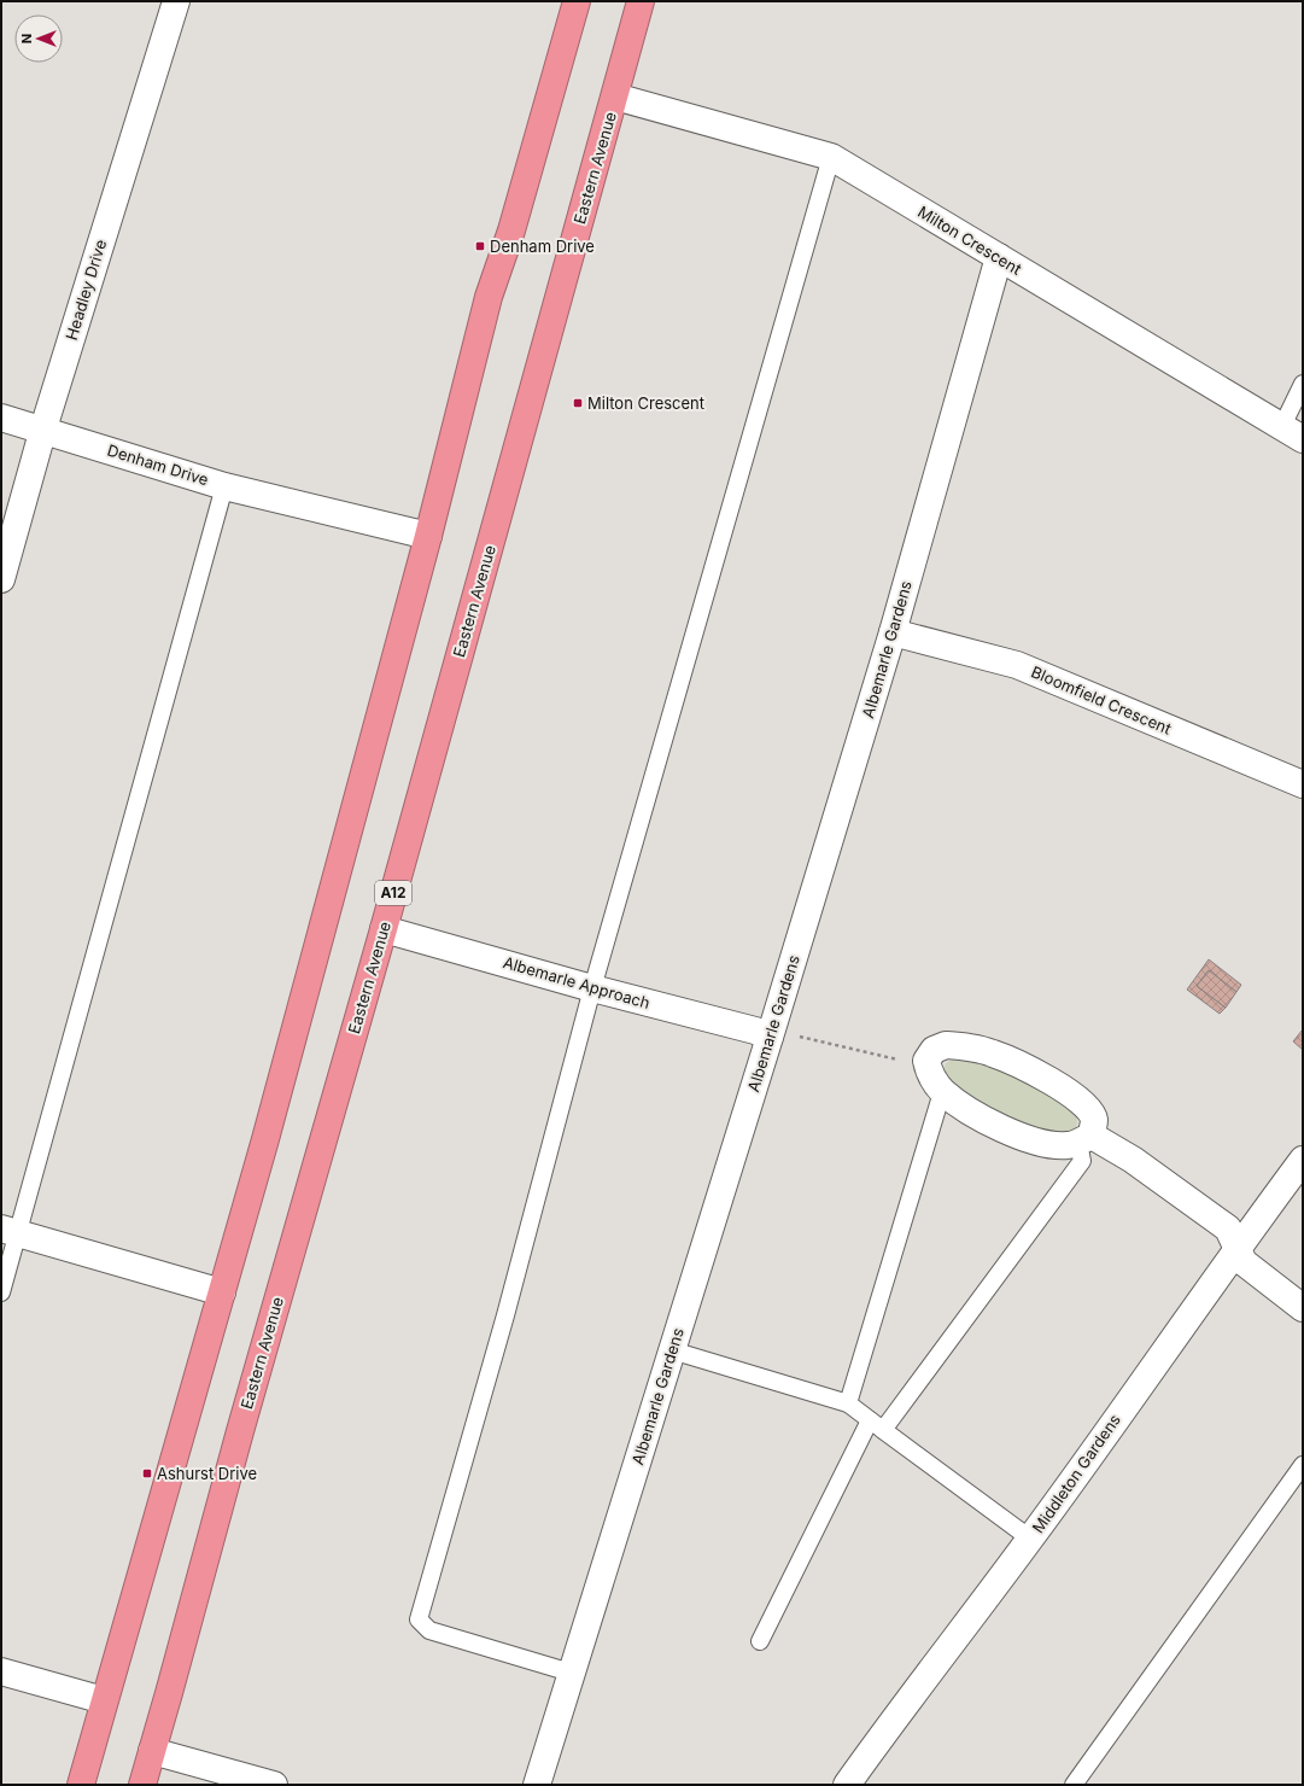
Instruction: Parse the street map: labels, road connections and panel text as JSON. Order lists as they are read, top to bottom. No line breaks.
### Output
{"streets":{"highway":["Eastern Avenue","A12"],"street":["Milton Crescent","Headley Drive","Denham Drive","Albemarle Gardens","Bloomfield Crescent","Albemarle Approach","Middleton Gardens"]},"crossings":[["Eastern Avenue","Milton Crescent"],["Eastern Avenue","Albemarle Approach"],["Milton Crescent","Albemarle Gardens"],["Headley Drive","Denham Drive"],["Albemarle Gardens","Bloomfield Crescent"],["Albemarle Gardens","Albemarle Approach"]],"places":{"transit":["Denham Drive","Milton Crescent","Ashurst Drive"]},"north":"left"}
